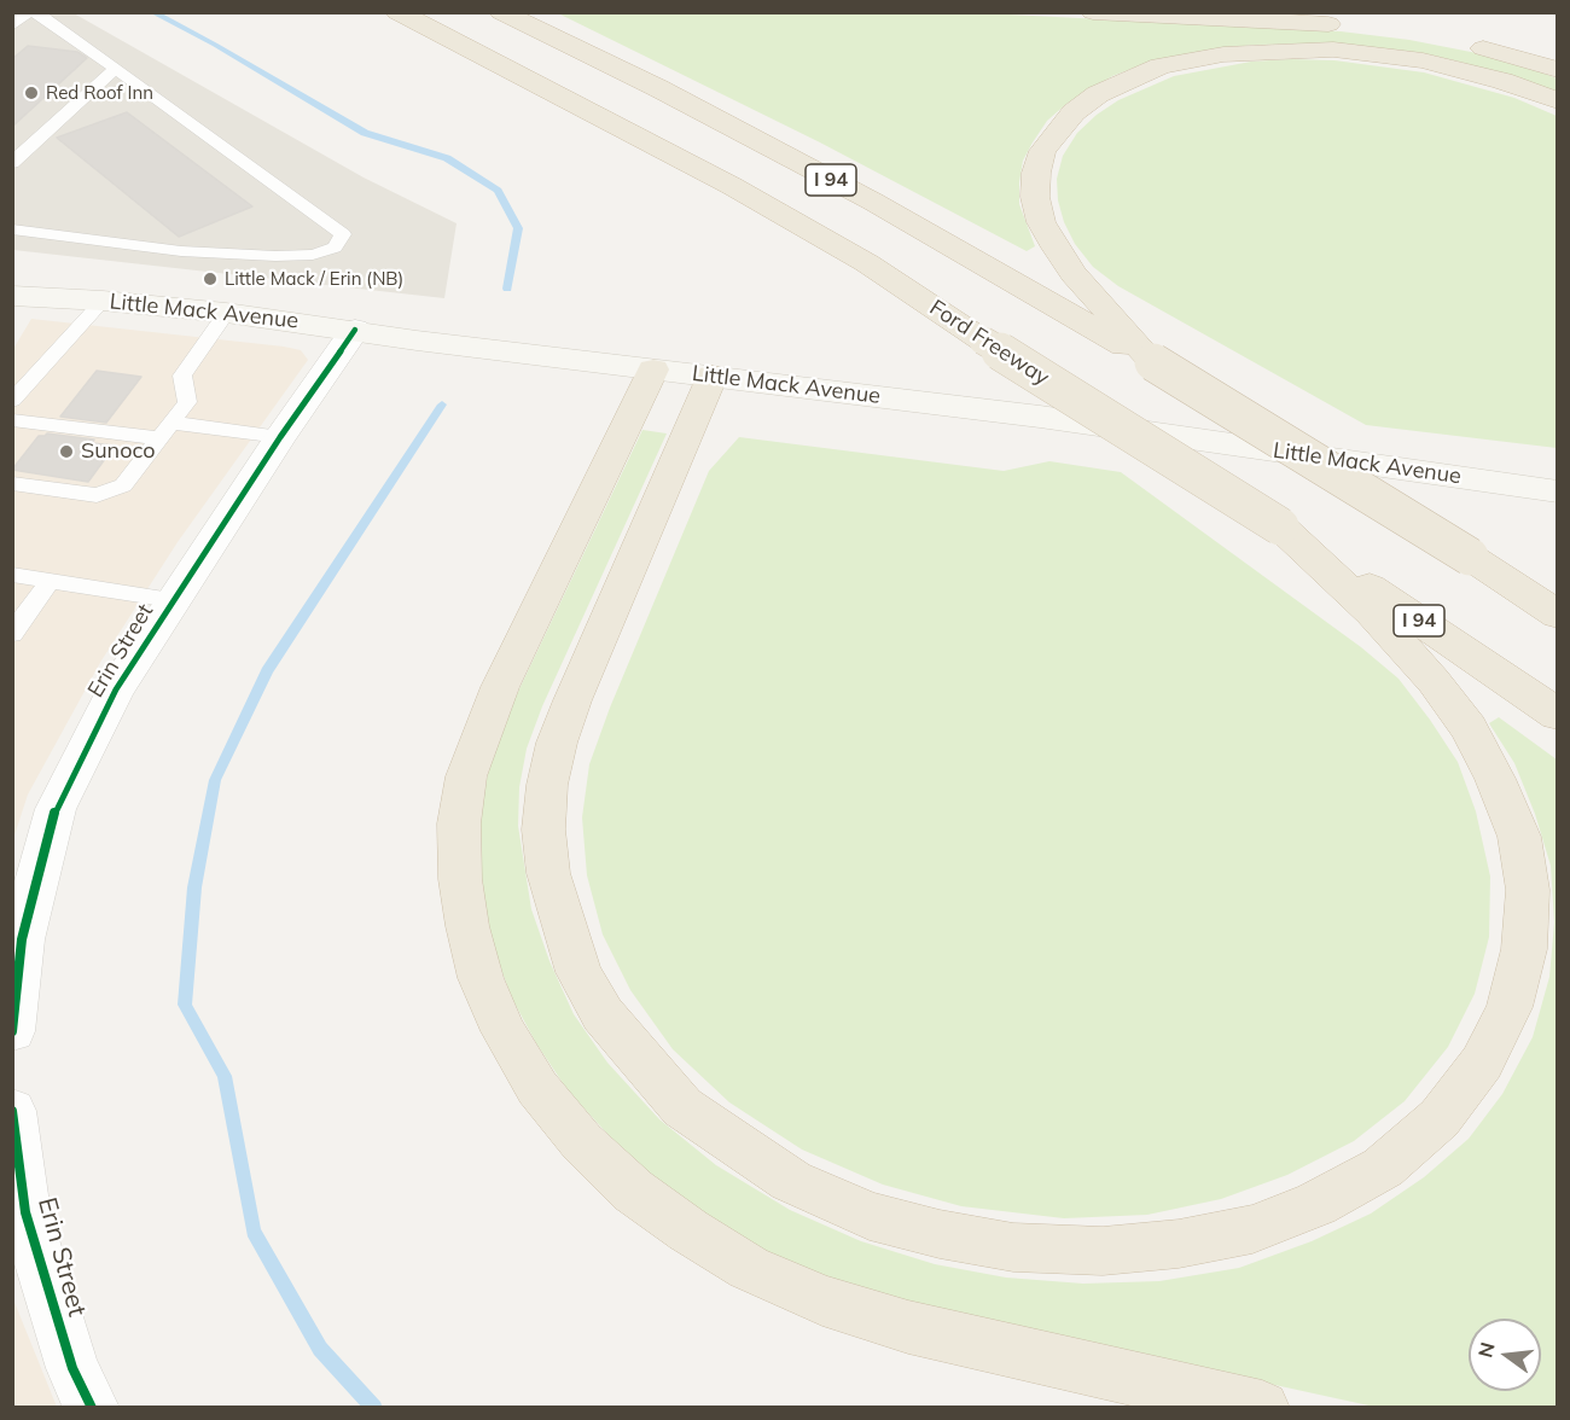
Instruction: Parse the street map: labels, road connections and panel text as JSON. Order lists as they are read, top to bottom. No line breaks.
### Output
{"streets":{"highway":["I 94","Ford Freeway"],"main road":["Little Mack Avenue"],"street":["Erin Street"]},"crossings":[["Little Mack Avenue","Erin Street"]],"places":["Red Roof Inn","Little Mack / Erin (NB)","Sunoco"],"north":"left"}
